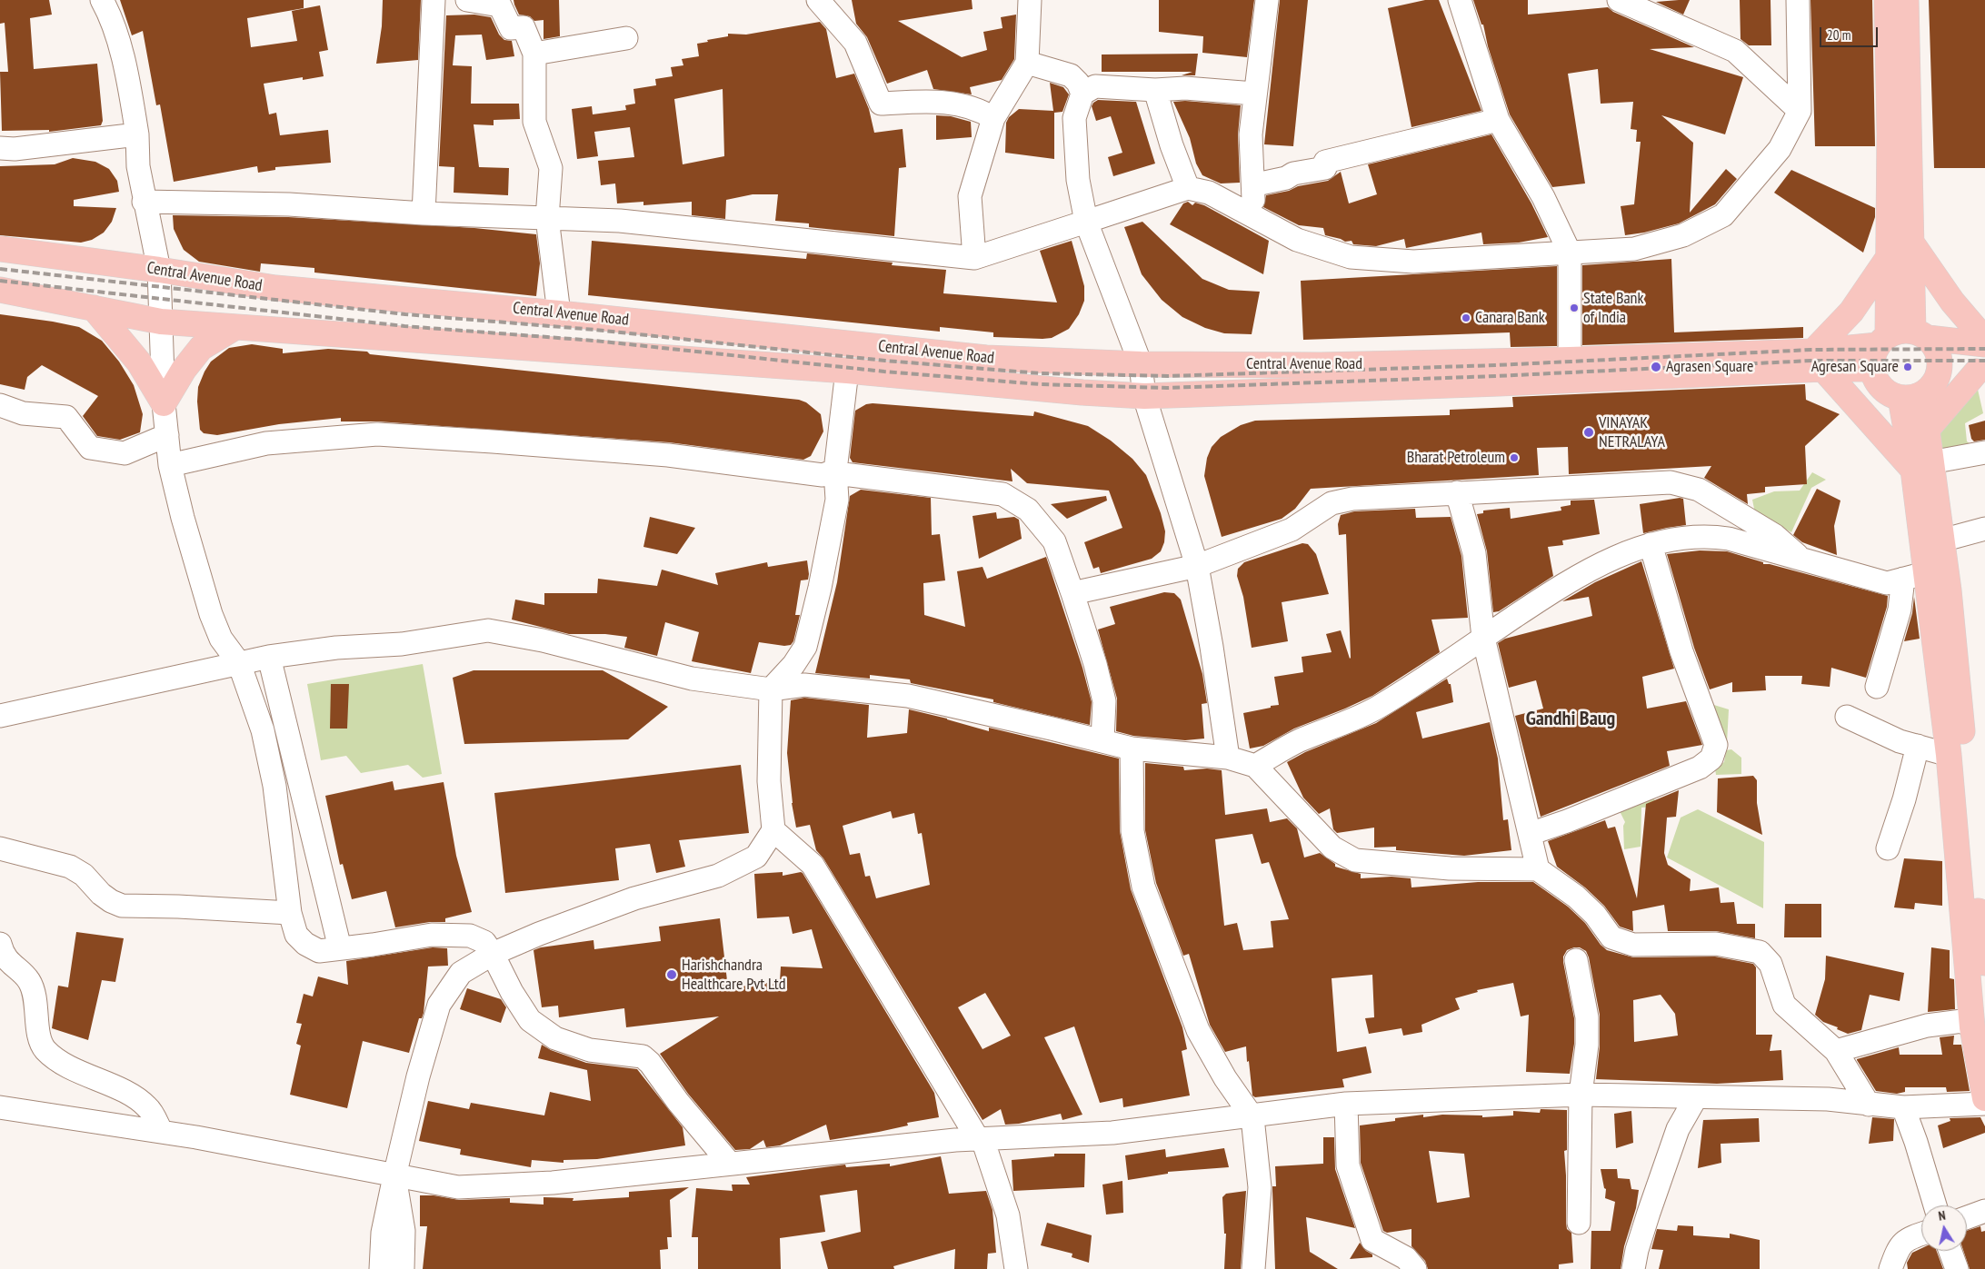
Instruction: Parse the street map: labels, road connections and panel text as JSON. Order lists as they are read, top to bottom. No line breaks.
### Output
{"streets":{"main road":["Central Avenue Road"]},"districts":["Gandhi Baug"],"places":["State Bank of India","Canara Bank","Agrasen Square","Agresan Square","VINAYAK NETRALAYA","Bharat Petroleum","Harishchandra Healthcare Pvt Ltd"],"scale_bar":"20 m","north":"top"}
